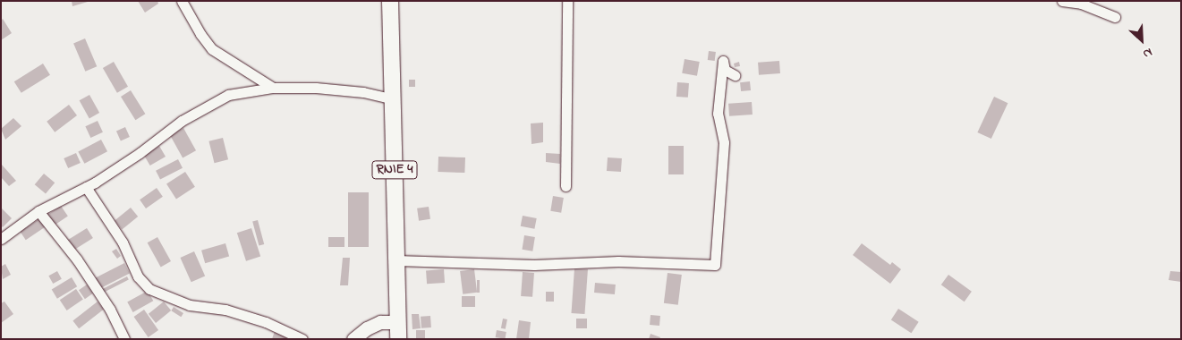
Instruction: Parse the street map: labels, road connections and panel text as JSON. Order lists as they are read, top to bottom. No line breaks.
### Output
{"streets":{"main road":["RNIE 4"]},"north":"bottom right"}
